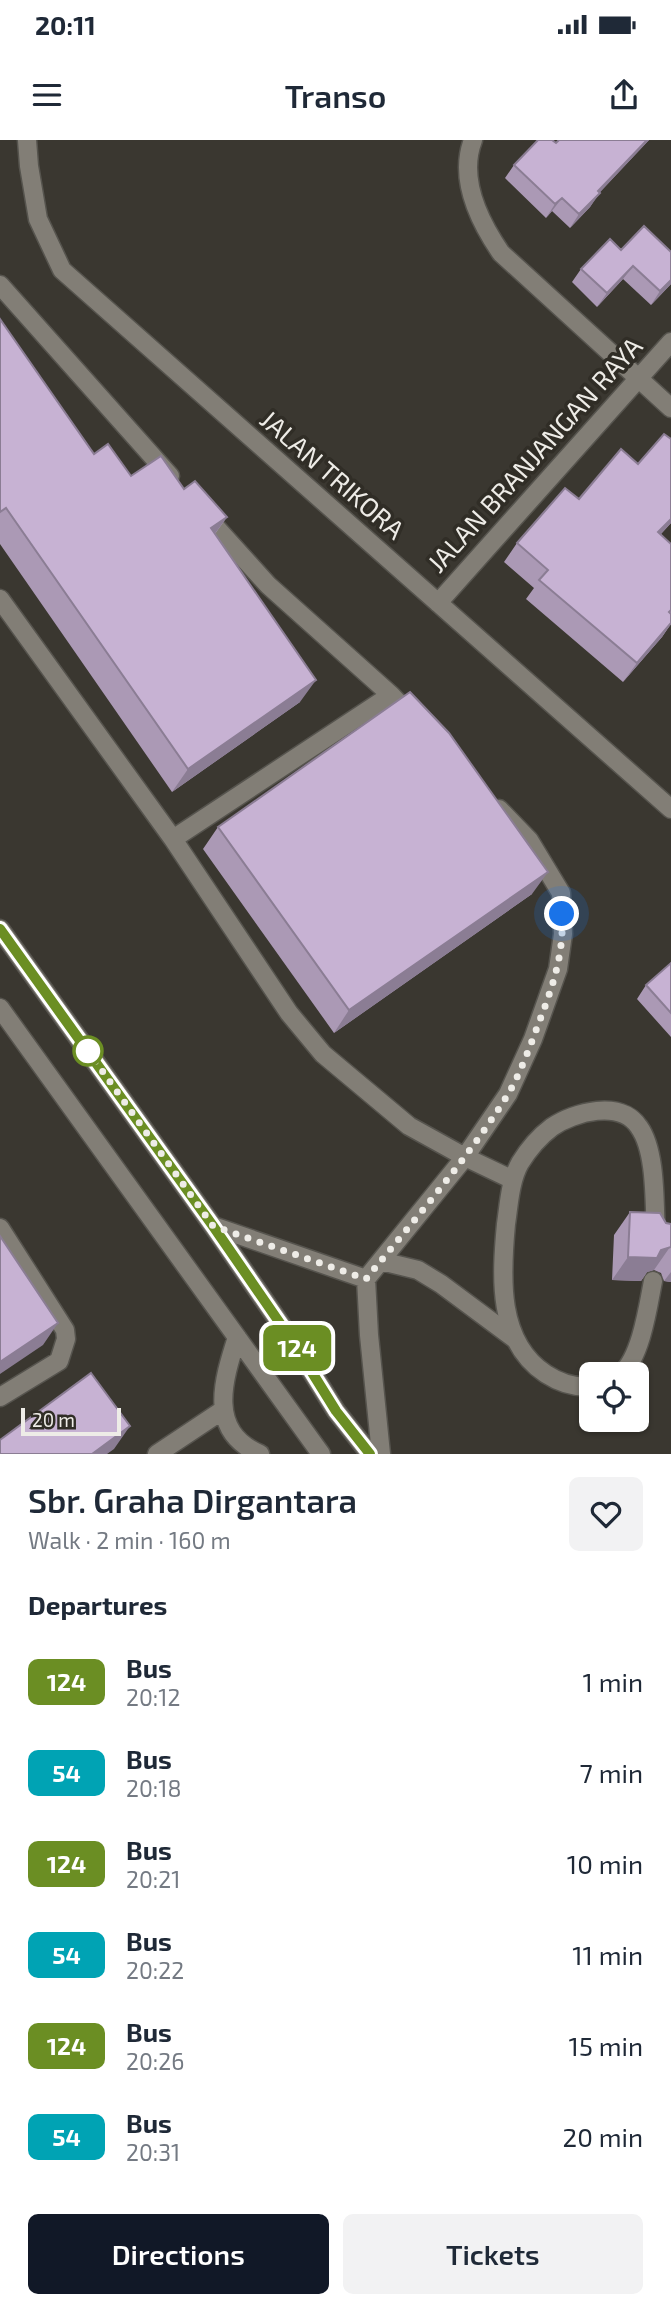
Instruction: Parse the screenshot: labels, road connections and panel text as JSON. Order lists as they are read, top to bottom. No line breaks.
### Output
{"streets":{"street":["JALAN BRANJANGAN RAYA","JALAN TRIKORA"]},"crossings":[["JALAN BRANJANGAN RAYA","JALAN TRIKORA"]],"lines":["bus line 124"],"scale_bar":"20 m","page":{"status":"20:11","header":"Transo","on_map":"124","scale":"20 m","heading":[["Sbr. Graha Dirgantara","Walk · 2 min · 160 m"],"Departures"],"list":[{"mark":"124","name":"Bus","note":"20:12","value":"1 min"},{"mark":"54","name":"Bus","note":"20:18","value":"7 min"},{"mark":"124","name":"Bus","note":"20:21","value":"10 min"},{"mark":"54","name":"Bus","note":"20:22","value":"11 min"},{"mark":"124","name":"Bus","note":"20:26","value":"15 min"},{"mark":"54","name":"Bus","note":"20:31","value":"20 min"}],"buttons":["Directions","Tickets"]}}
